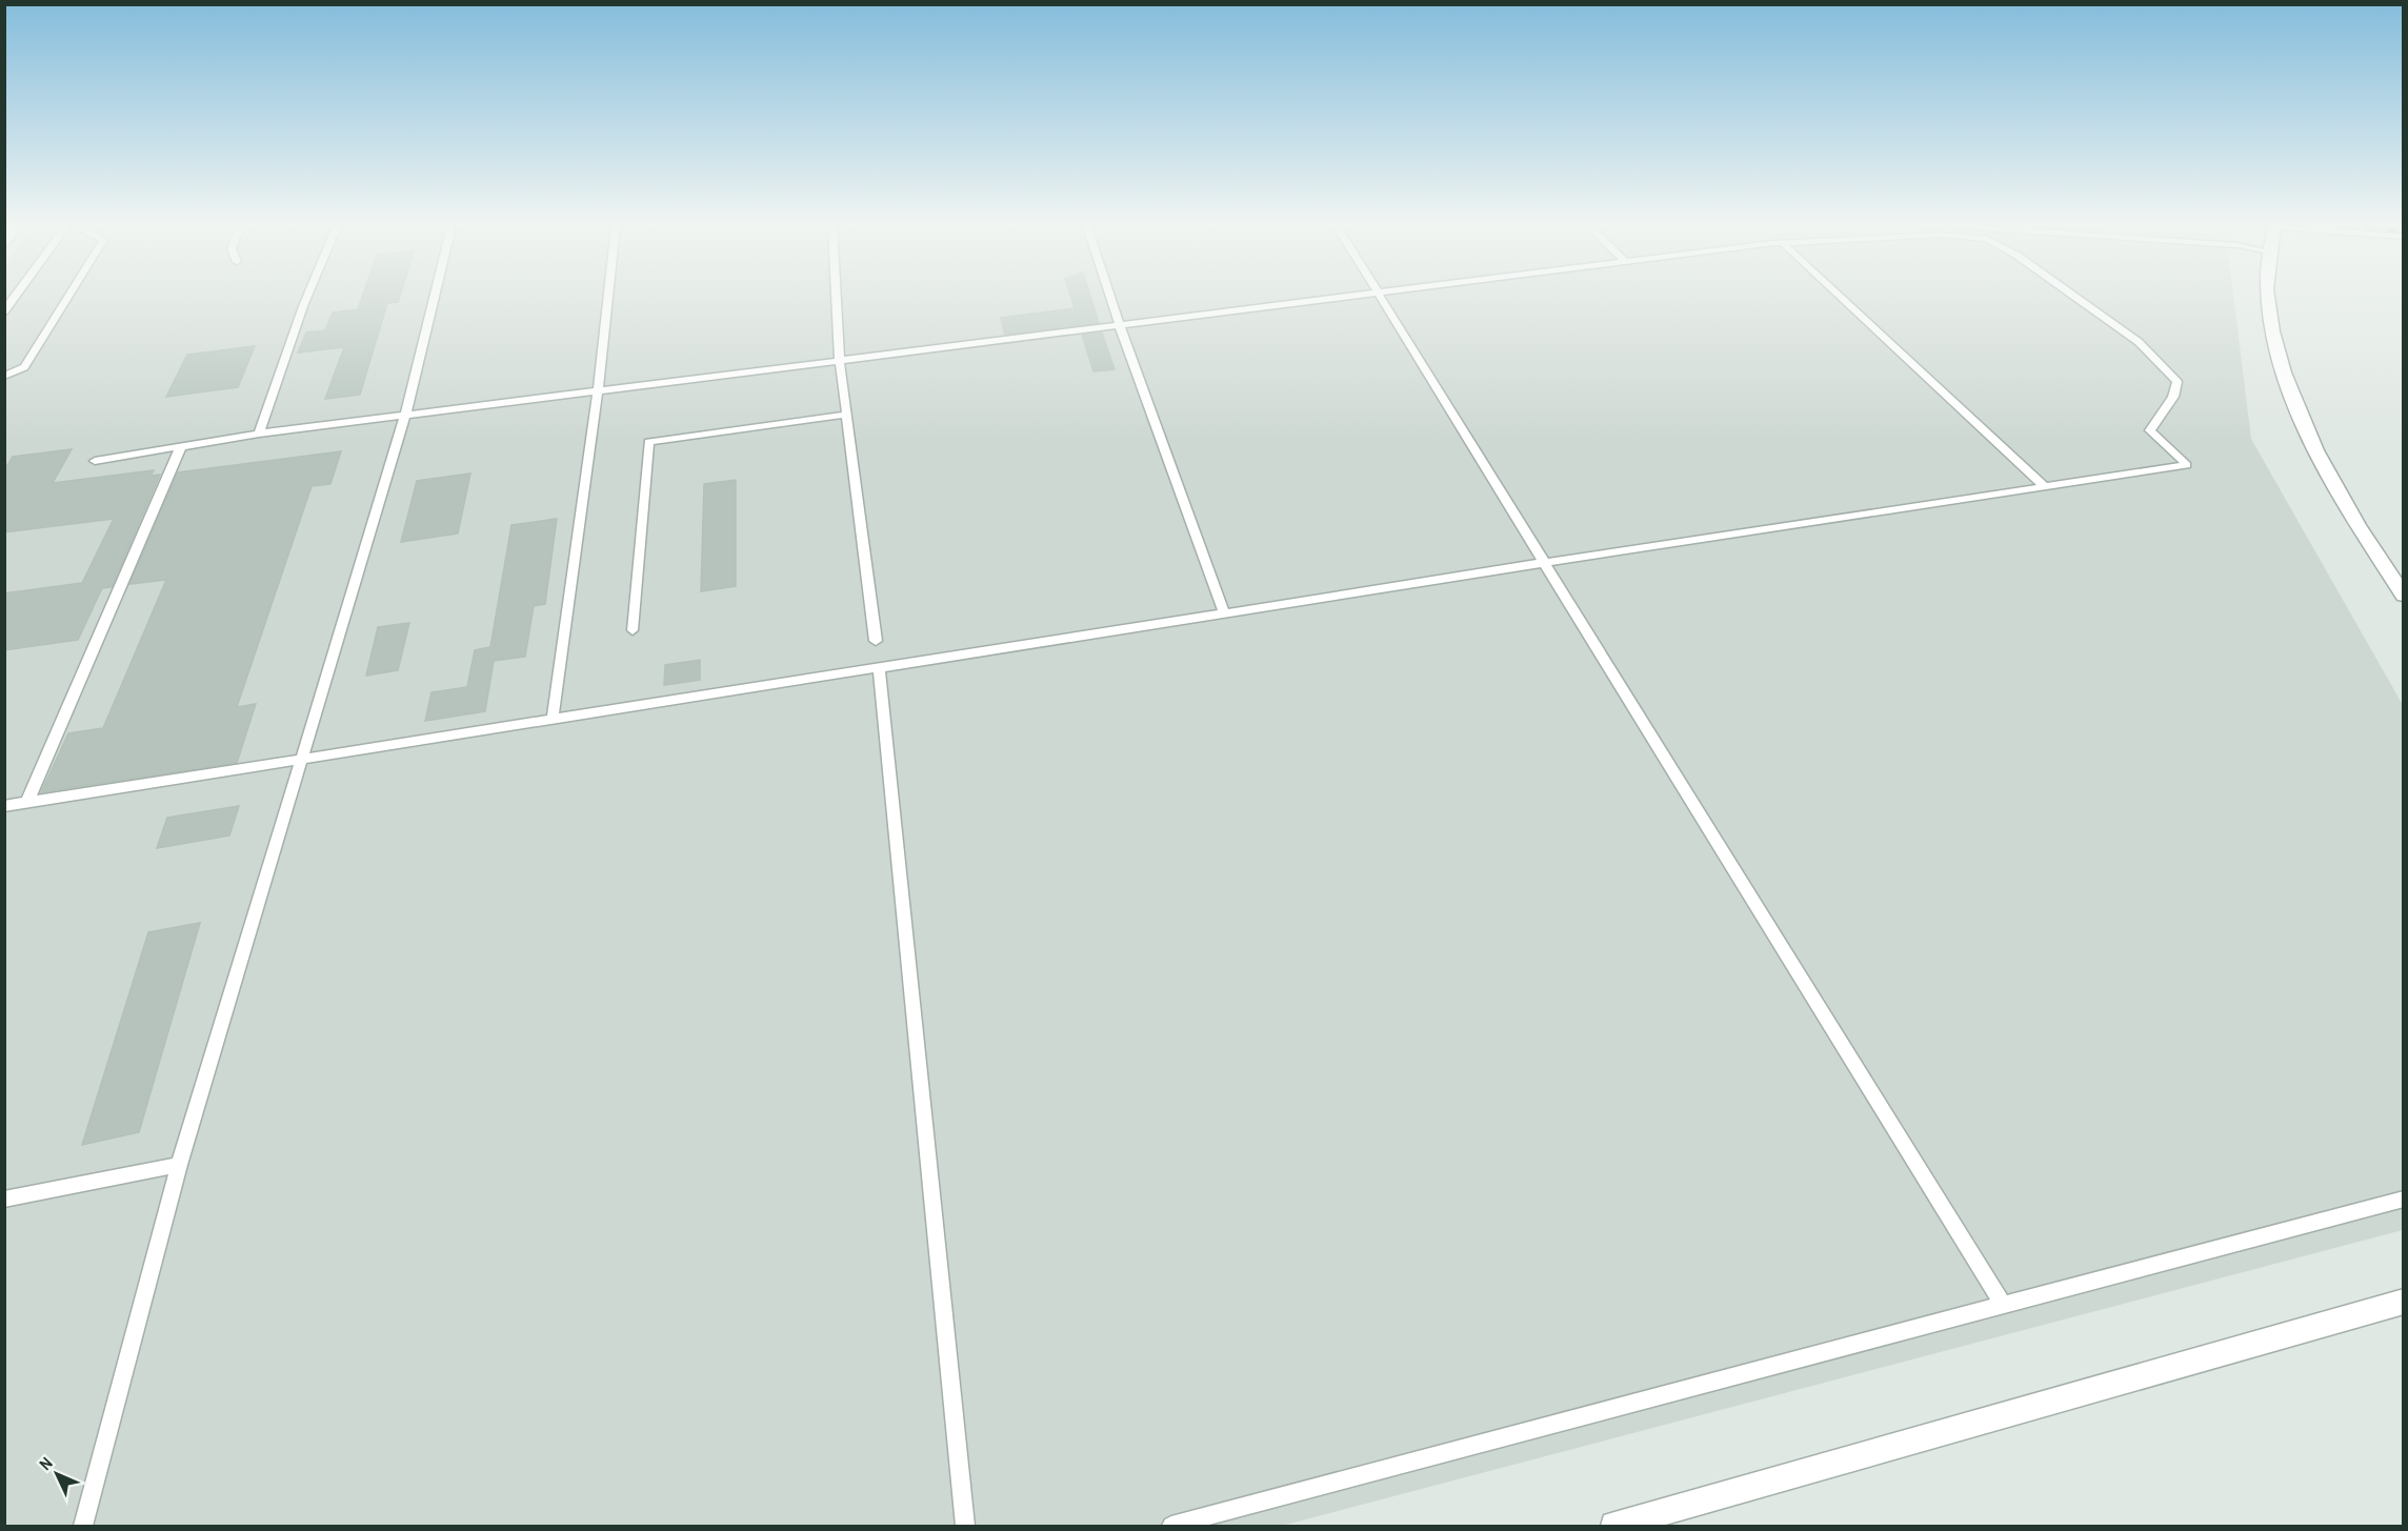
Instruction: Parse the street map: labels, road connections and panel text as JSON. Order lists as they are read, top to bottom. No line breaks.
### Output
{"north":"top left"}
